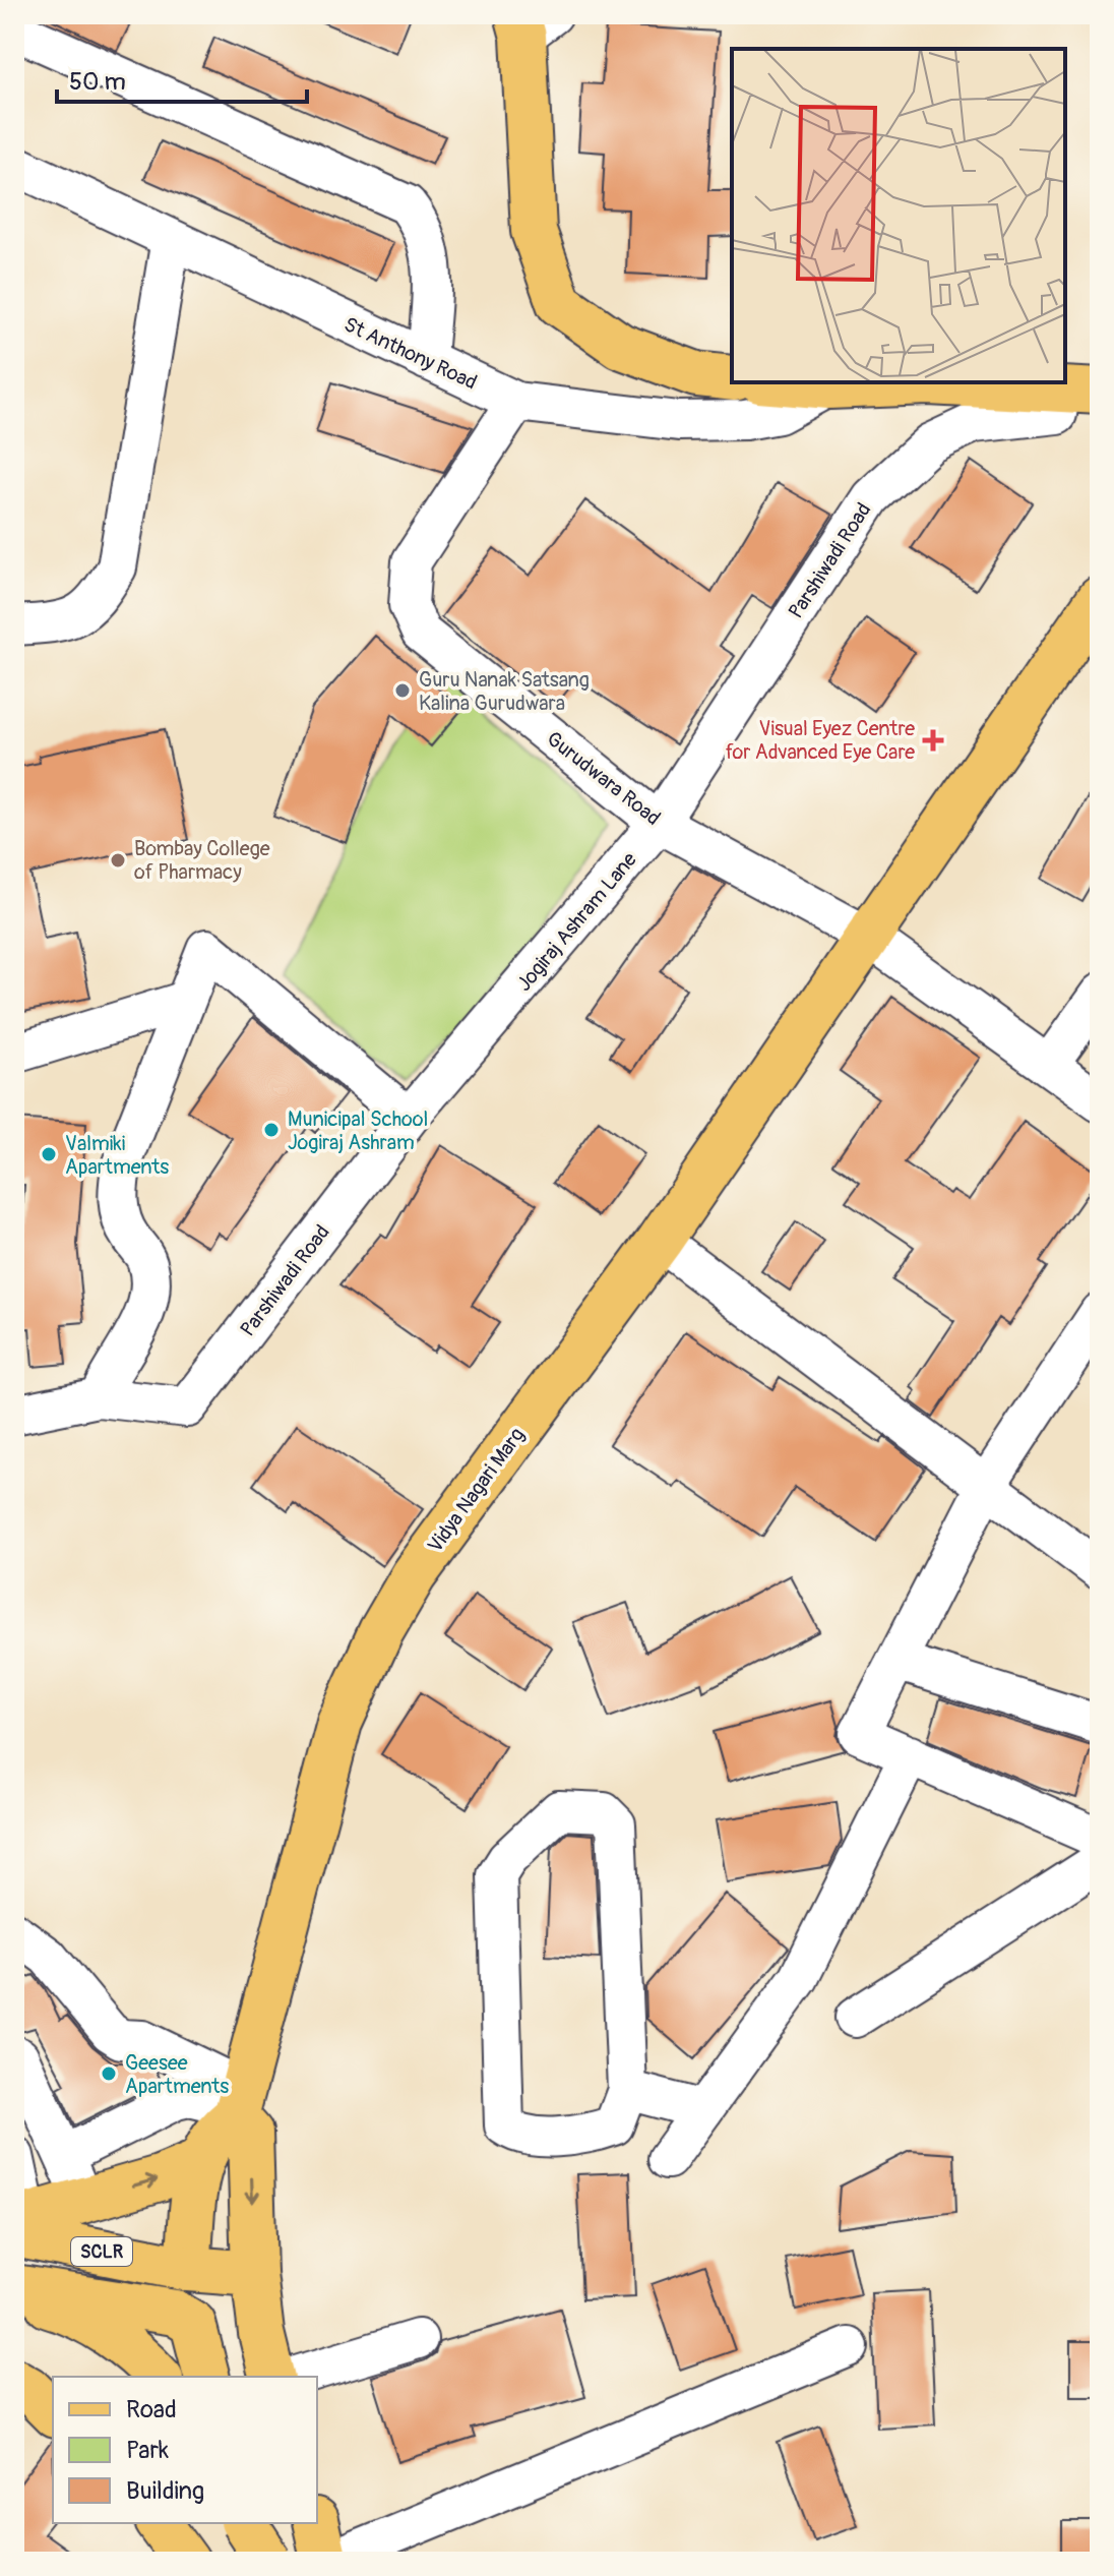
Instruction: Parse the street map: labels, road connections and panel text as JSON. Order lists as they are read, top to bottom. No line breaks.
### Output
{"streets":{"main road":["Vidya Nagari Marg","SCLR"],"street":["St Anthony Road","Parshiwadi Road","Gurudwara Road","Jogiraj Ashram Lane"]},"crossings":[["St Anthony Road","Gurudwara Road"],["Parshiwadi Road","Gurudwara Road"],["Parshiwadi Road","Jogiraj Ashram Lane"],["Gurudwara Road","Jogiraj Ashram Lane"],["Gurudwara Road","Vidya Nagari Marg"],["Vidya Nagari Marg","SCLR"]],"places":{"other":["Guru Nanak Satsang Kalina Gurudwara","Bombay College of Pharmacy","Municipal School Jogiraj Ashram","Valmiki Apartments","Geesee Apartments"],"health":["Visual Eyez Centre for Advanced Eye Care"]},"legend":["Road","Park","Building"],"scale_bar":"50 m"}
